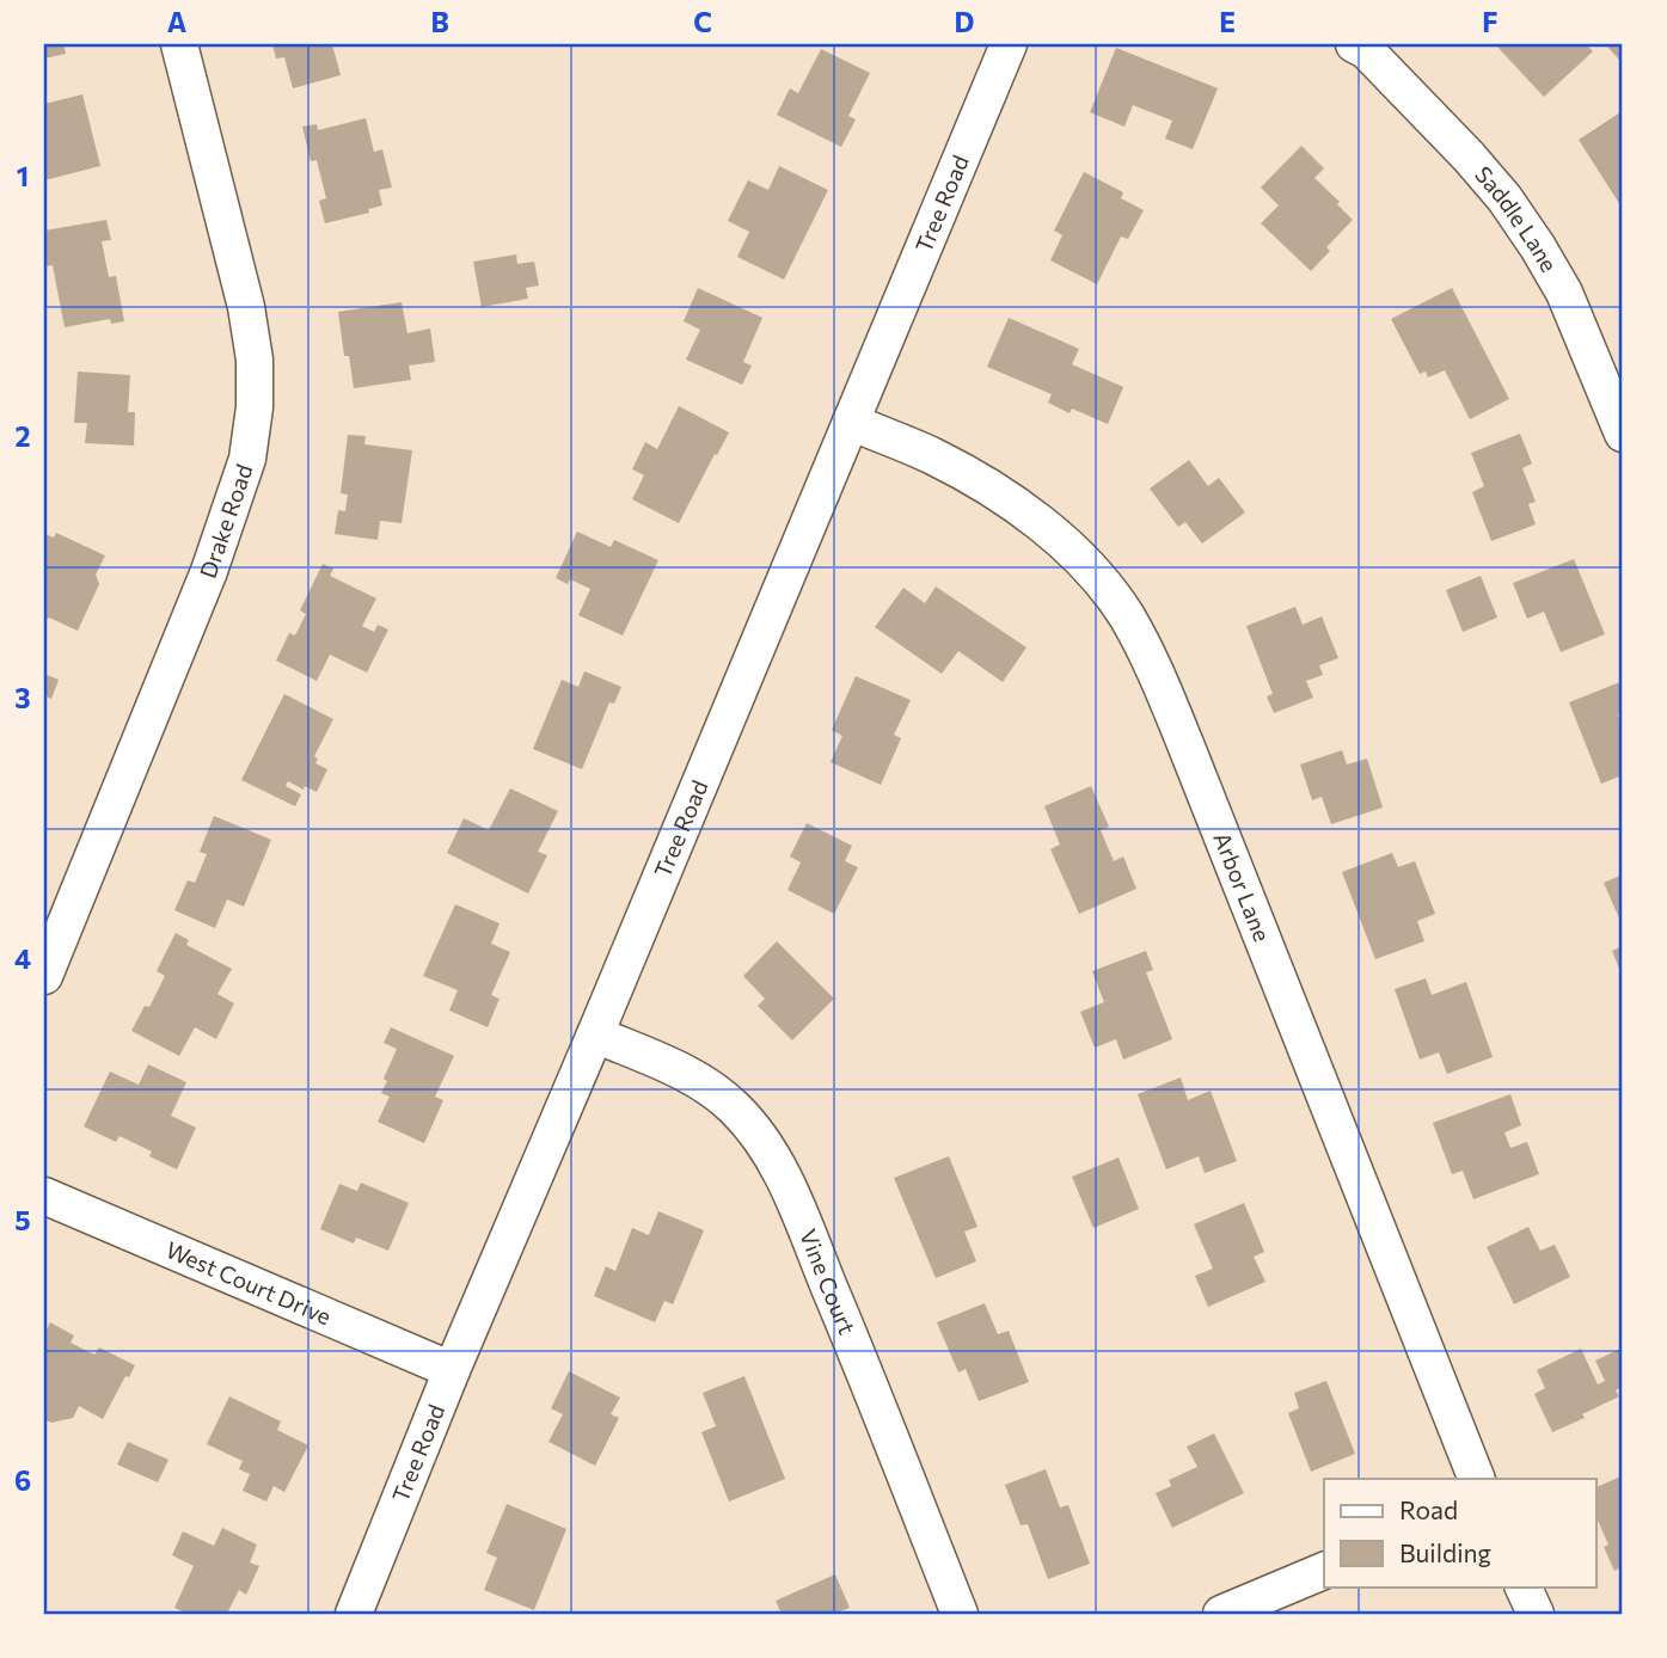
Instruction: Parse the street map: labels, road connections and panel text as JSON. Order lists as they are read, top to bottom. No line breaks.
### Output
{"streets":{"street":["Tree Road","Saddle Lane","Drake Road","Arbor Lane","Vine Court","West Court Drive"]},"crossings":[["Tree Road","Arbor Lane"],["Tree Road","Vine Court"],["Tree Road","West Court Drive"]],"legend":["Road","Building"],"grid":{"columns":["A","B","C","D","E","F"],"rows":["1","2","3","4","5","6"]}}
